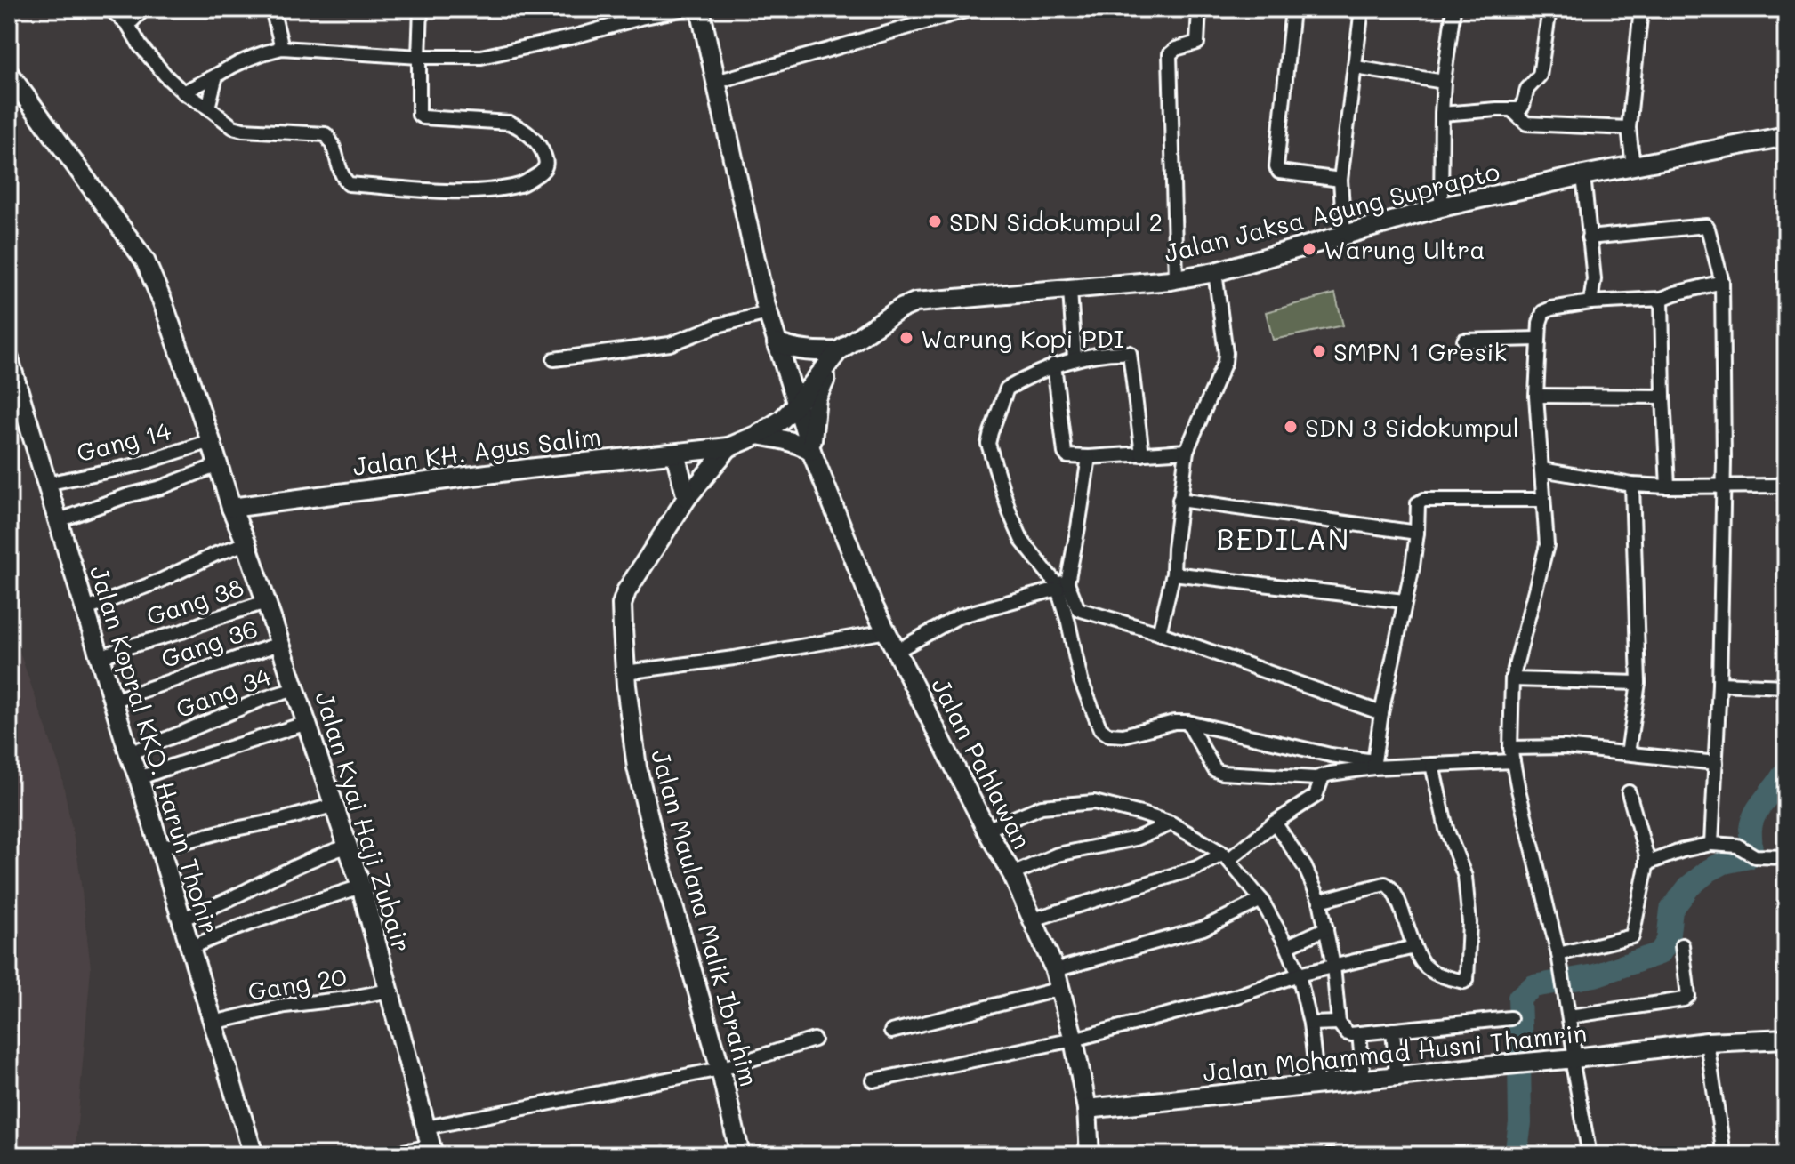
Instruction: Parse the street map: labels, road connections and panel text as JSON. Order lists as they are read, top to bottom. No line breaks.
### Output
{"streets":{"main road":["Jalan Jaksa Agung Suprapto","Jalan KH. Agus Salim","Jalan Kopral KKO. Harun Thohir","Jalan Pahlawan","Jalan Kyai Haji Zubair","Jalan Maulana Malik Ibrahim","Jalan Mohammad Husni Thamrin"],"street":["Gang 14","Gang 38","Gang 36","Gang 34","Gang 20"]},"crossings":[["Jalan Jaksa Agung Suprapto","Jalan Pahlawan"],["Gang 14","Jalan Kopral KKO. Harun Thohir"],["Gang 14","Jalan Kyai Haji Zubair"],["Jalan KH. Agus Salim","Jalan Kyai Haji Zubair"],["Jalan KH. Agus Salim","Jalan Maulana Malik Ibrahim"],["Gang 38","Jalan Kopral KKO. Harun Thohir"],["Gang 38","Jalan Kyai Haji Zubair"],["Gang 36","Jalan Kopral KKO. Harun Thohir"],["Gang 36","Jalan Kyai Haji Zubair"],["Gang 34","Jalan Kopral KKO. Harun Thohir"],["Gang 34","Jalan Kyai Haji Zubair"],["Jalan Kopral KKO. Harun Thohir","Gang 20"],["Jalan Pahlawan","Jalan Mohammad Husni Thamrin"],["Jalan Kyai Haji Zubair","Gang 20"]],"districts":["BEDILAN"],"places":["SDN Sidokumpul 2","Warung Ultra","Warung Kopi PDI","SMPN 1 Gresik","SDN 3 Sidokumpul"]}
